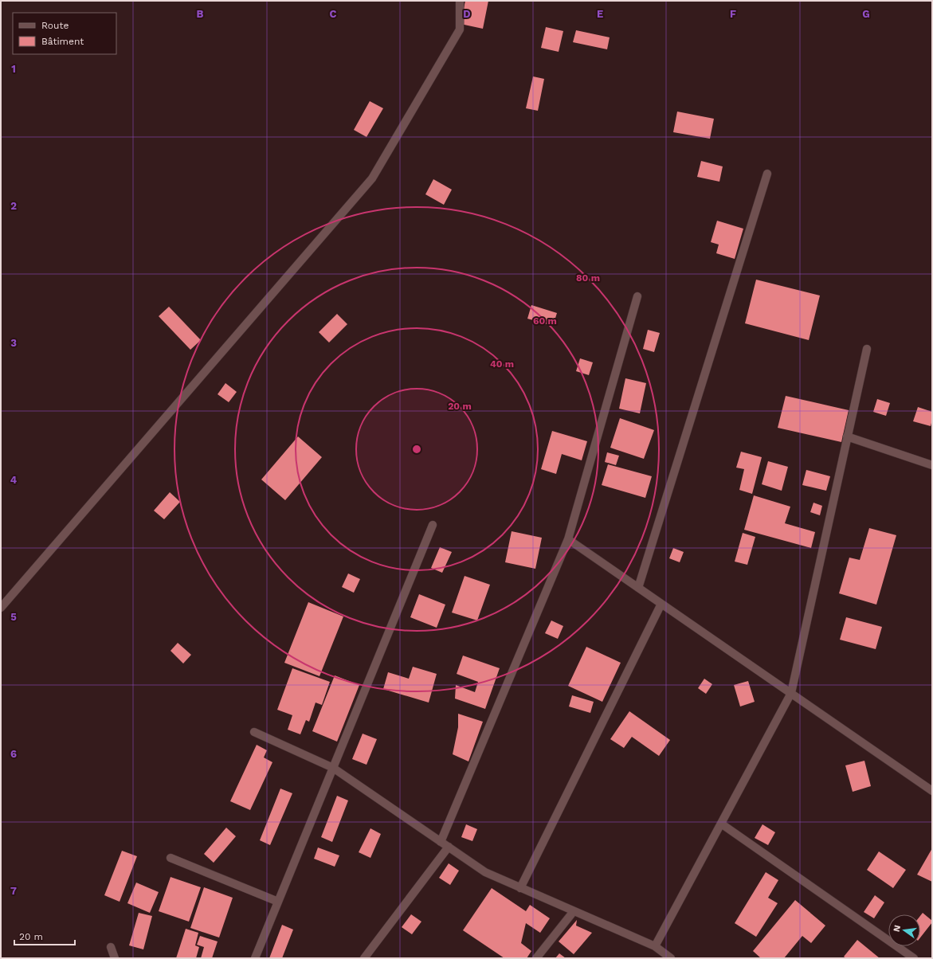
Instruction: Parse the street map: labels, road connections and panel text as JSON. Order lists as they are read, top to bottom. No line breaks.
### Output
{"legend":["Route","Bâtiment"],"scale_bar":"20 m","north":"left","grid":{"columns":["B","C","D","E","F","G"],"rows":["1","2","3","4","5","6","7"]},"rings":["80 m","60 m","40 m","20 m"]}
